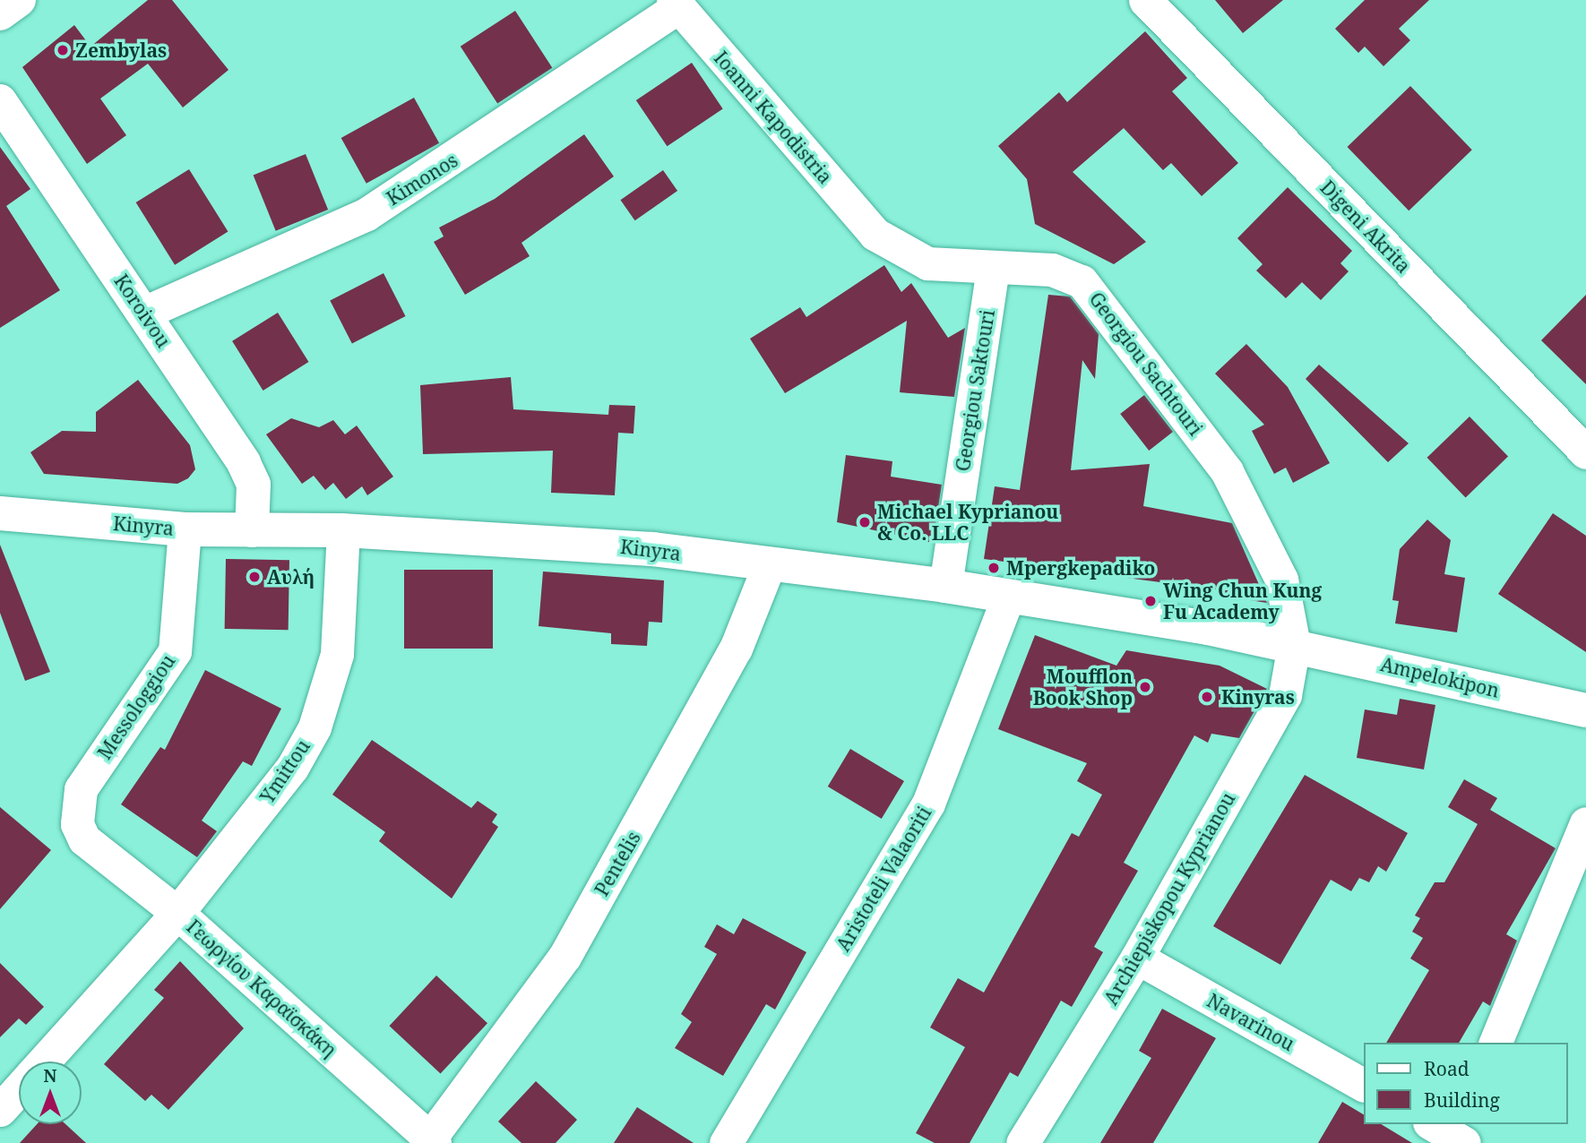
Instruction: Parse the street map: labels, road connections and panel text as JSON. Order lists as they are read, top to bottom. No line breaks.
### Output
{"streets":{"street":["Ioanni Kapodistria","Kimonos","Digeni Akrita","Koroivou","Georgiou Sachtouri","Georgiou Saktouri","Kinyra","Ampelokipon","Messologgiou","Ymittou","Pentelis","Aristoteli Valaoriti","Archiepiskopou Kyprianou","Γεωργίου Καραϊσκάκη","Navarinou"]},"crossings":[["Ioanni Kapodistria","Kimonos"],["Ioanni Kapodistria","Georgiou Sachtouri"],["Kimonos","Koroivou"],["Koroivou","Kinyra"],["Georgiou Sachtouri","Georgiou Saktouri"],["Georgiou Sachtouri","Kinyra"],["Georgiou Sachtouri","Ampelokipon"],["Georgiou Sachtouri","Archiepiskopou Kyprianou"],["Georgiou Saktouri","Kinyra"],["Kinyra","Ampelokipon"],["Kinyra","Messologgiou"],["Kinyra","Ymittou"],["Kinyra","Pentelis"],["Kinyra","Aristoteli Valaoriti"],["Kinyra","Archiepiskopou Kyprianou"],["Ampelokipon","Archiepiskopou Kyprianou"],["Messologgiou","Γεωργίου Καραϊσκάκη"],["Ymittou","Γεωργίου Καραϊσκάκη"],["Pentelis","Γεωργίου Καραϊσκάκη"],["Archiepiskopou Kyprianou","Navarinou"]],"places":["Zembylas","Michael Kyprianou & Co. LLC","Mpergkepadiko","Αυλή","Wing Chun Kung Fu Academy","Moufflon Book Shop","Kinyras"],"legend":["Road","Building"],"north":"top"}
